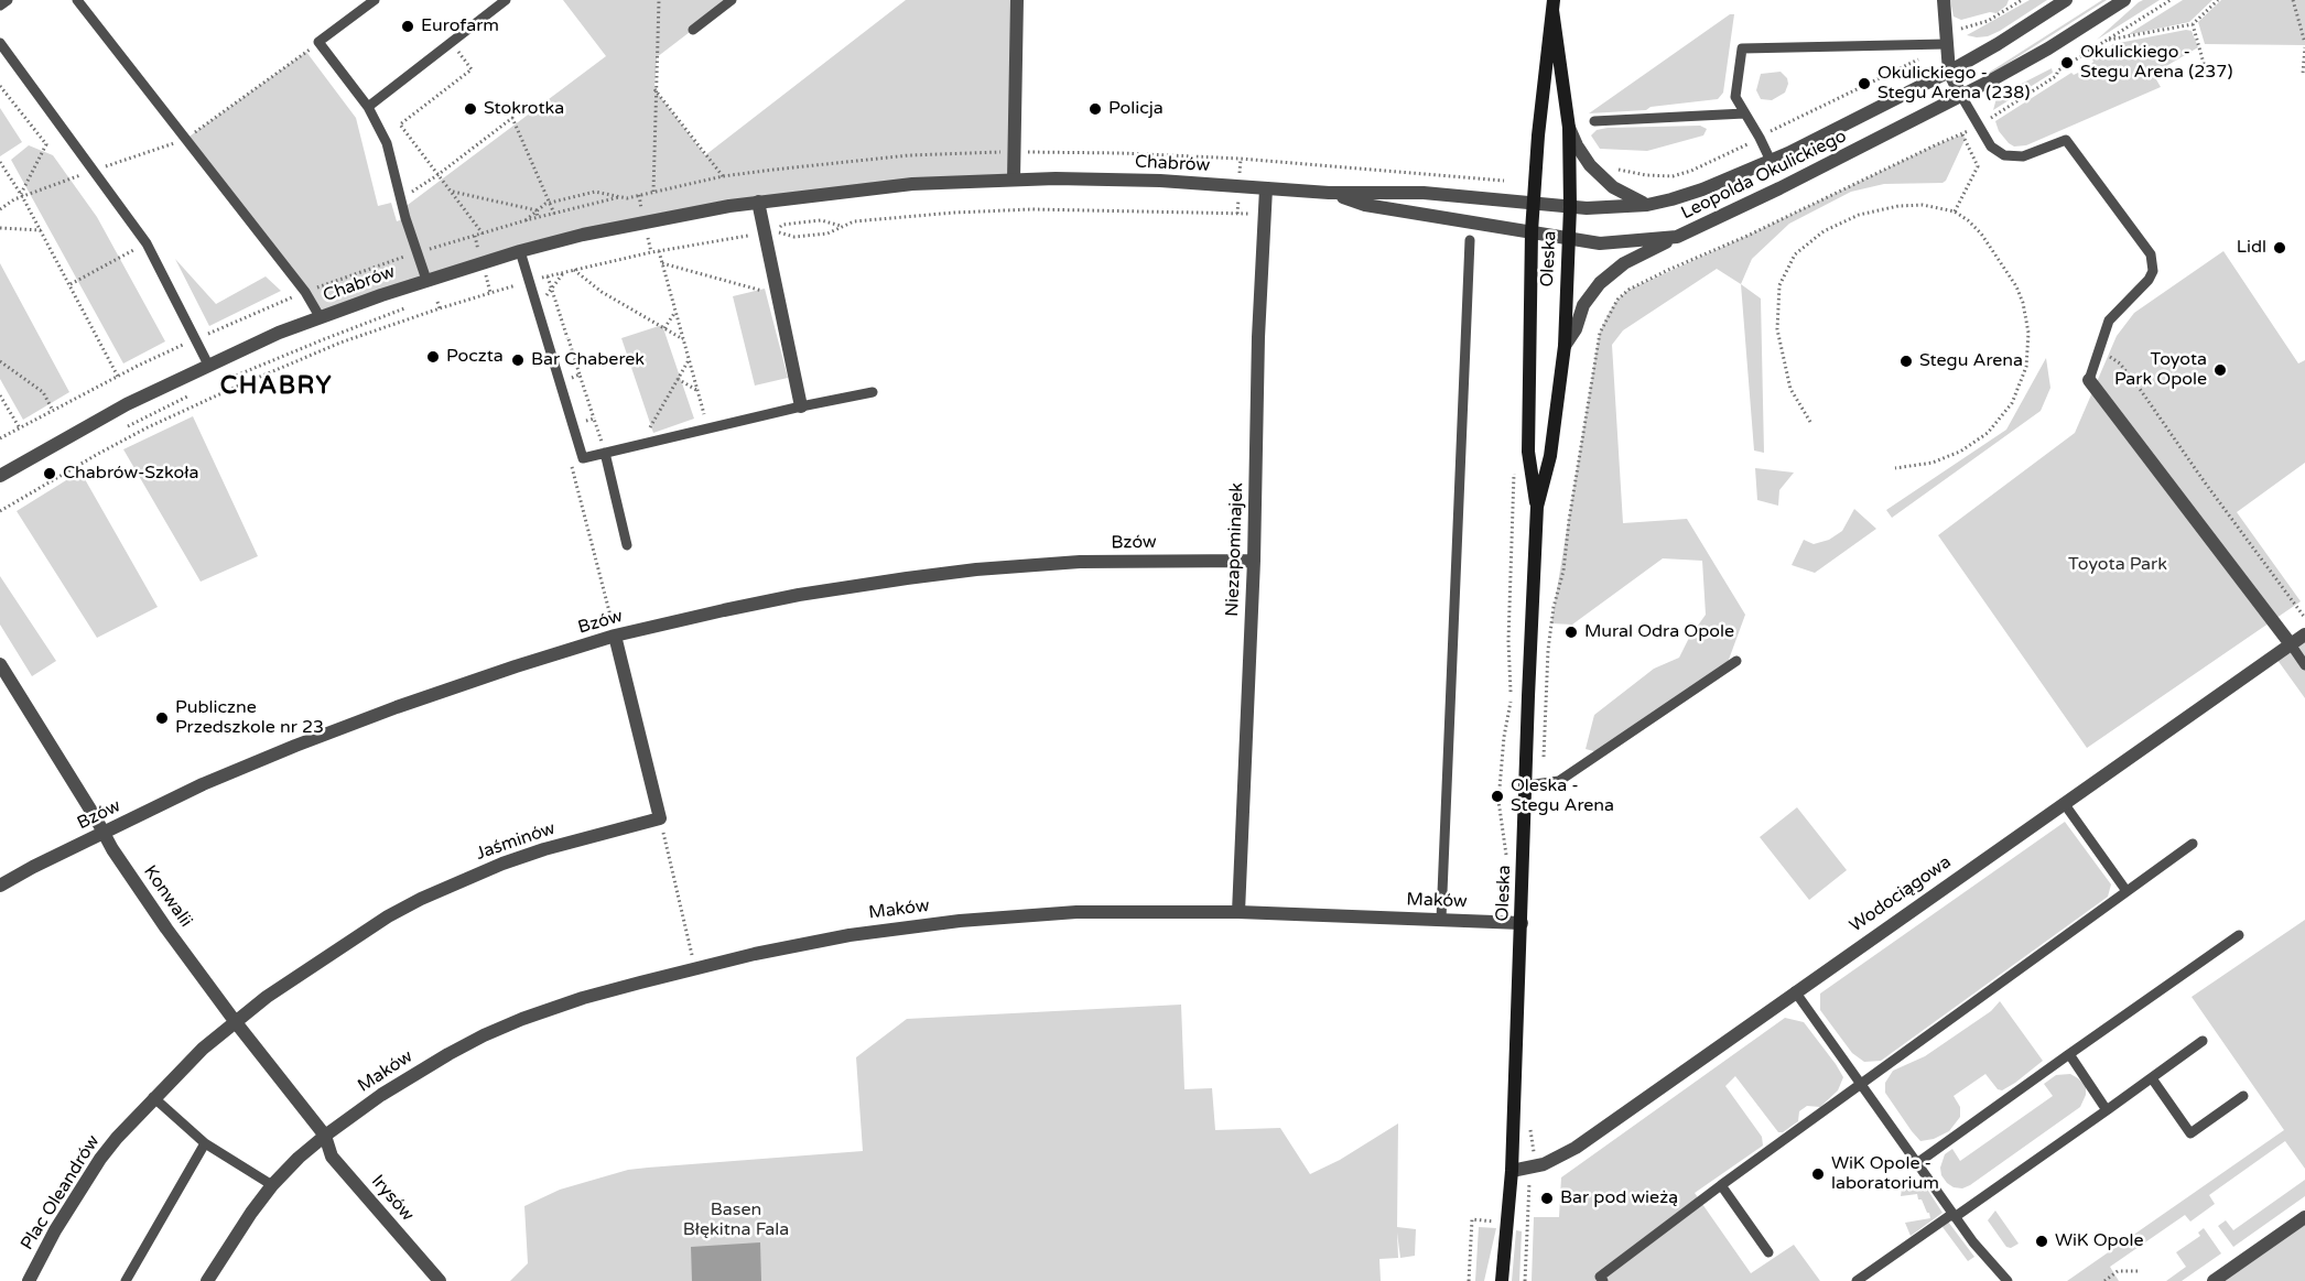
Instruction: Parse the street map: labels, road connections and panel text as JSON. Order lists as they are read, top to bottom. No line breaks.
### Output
{"streets":{"main road":["Oleska"],"street":["Chabrów","Leopolda Okulickiego","Bzów","Niezapominajek","Jaśminów","Wodociągowa","Konwalii","Maków","Plac Oleandrów","Irysów"]},"crossings":[["Chabrów","Leopolda Okulickiego"],["Chabrów","Oleska"],["Chabrów","Niezapominajek"],["Leopolda Okulickiego","Oleska"],["Oleska","Wodociągowa"],["Oleska","Maków"],["Bzów","Niezapominajek"],["Bzów","Konwalii"],["Niezapominajek","Maków"],["Jaśminów","Konwalii"],["Jaśminów","Plac Oleandrów"],["Konwalii","Maków"],["Konwalii","Plac Oleandrów"],["Konwalii","Irysów"],["Maków","Irysów"]],"districts":["CHABRY"],"parks":["Toyota Park","Basen Błękitna Fala"],"places":["Eurofarm","Okulickiego - Stegu Arena (237)","Okulickiego - Stegu Arena (238)","Stokrotka","Policja","Lidl","Poczta","Bar Chaberek","Stegu Arena","Toyota Park Opole","Chabrów-Szkoła","Mural Odra Opole","Publiczne Przedszkole nr 23","Oleska - Stegu Arena","WiK Opole - laboratorium","Bar pod wieżą","WiK Opole"]}
